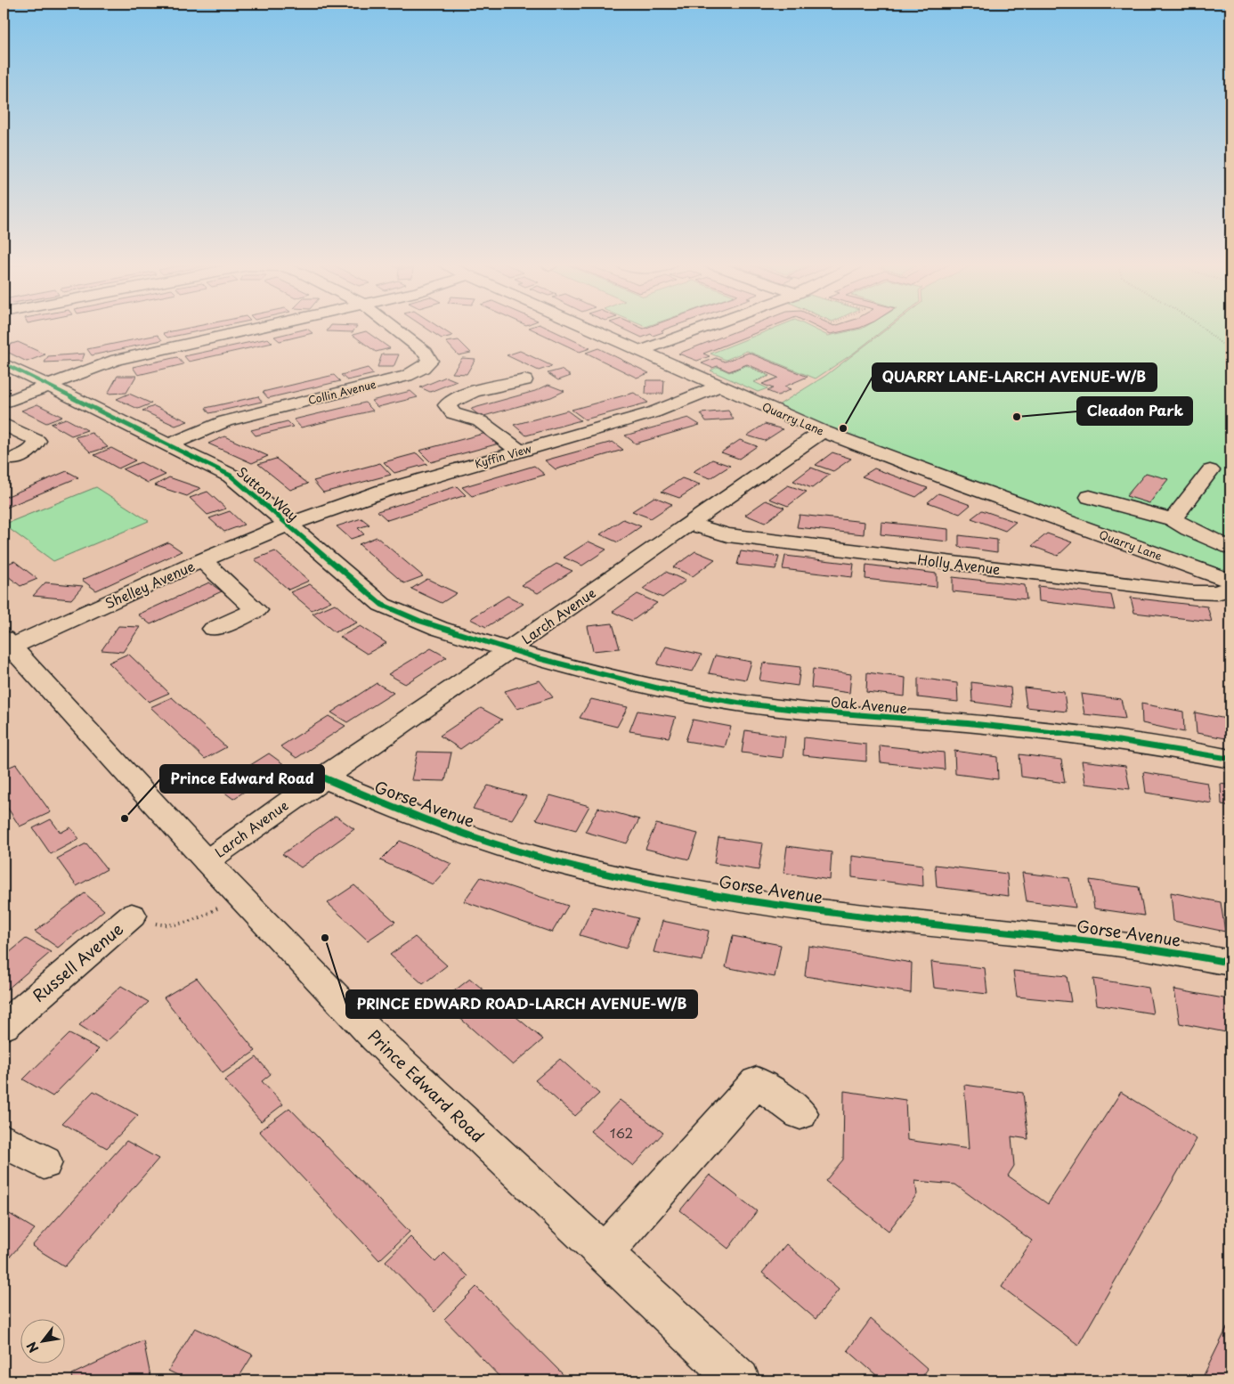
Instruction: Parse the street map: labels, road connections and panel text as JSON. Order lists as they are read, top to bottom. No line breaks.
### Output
{"streets":{"street":["Collin Avenue","Quarry Lane","Kyffin View","Sutton Way","Holly Avenue","Shelley Avenue","Larch Avenue","Oak Avenue","Gorse Avenue","Russell Avenue","Prince Edward Road"]},"crossings":[["Collin Avenue","Sutton Way"],["Quarry Lane","Kyffin View"],["Quarry Lane","Larch Avenue"],["Kyffin View","Sutton Way"],["Kyffin View","Shelley Avenue"],["Sutton Way","Shelley Avenue"],["Sutton Way","Larch Avenue"],["Sutton Way","Oak Avenue"],["Holly Avenue","Larch Avenue"],["Shelley Avenue","Prince Edward Road"],["Larch Avenue","Oak Avenue"],["Larch Avenue","Gorse Avenue"],["Larch Avenue","Prince Edward Road"]],"places":["Cleadon Park","QUARRY LANE-LARCH AVENUE-W/B","Prince Edward Road","PRINCE EDWARD ROAD-LARCH AVENUE-W/B"],"house_numbers":["162"],"north":"bottom left"}
